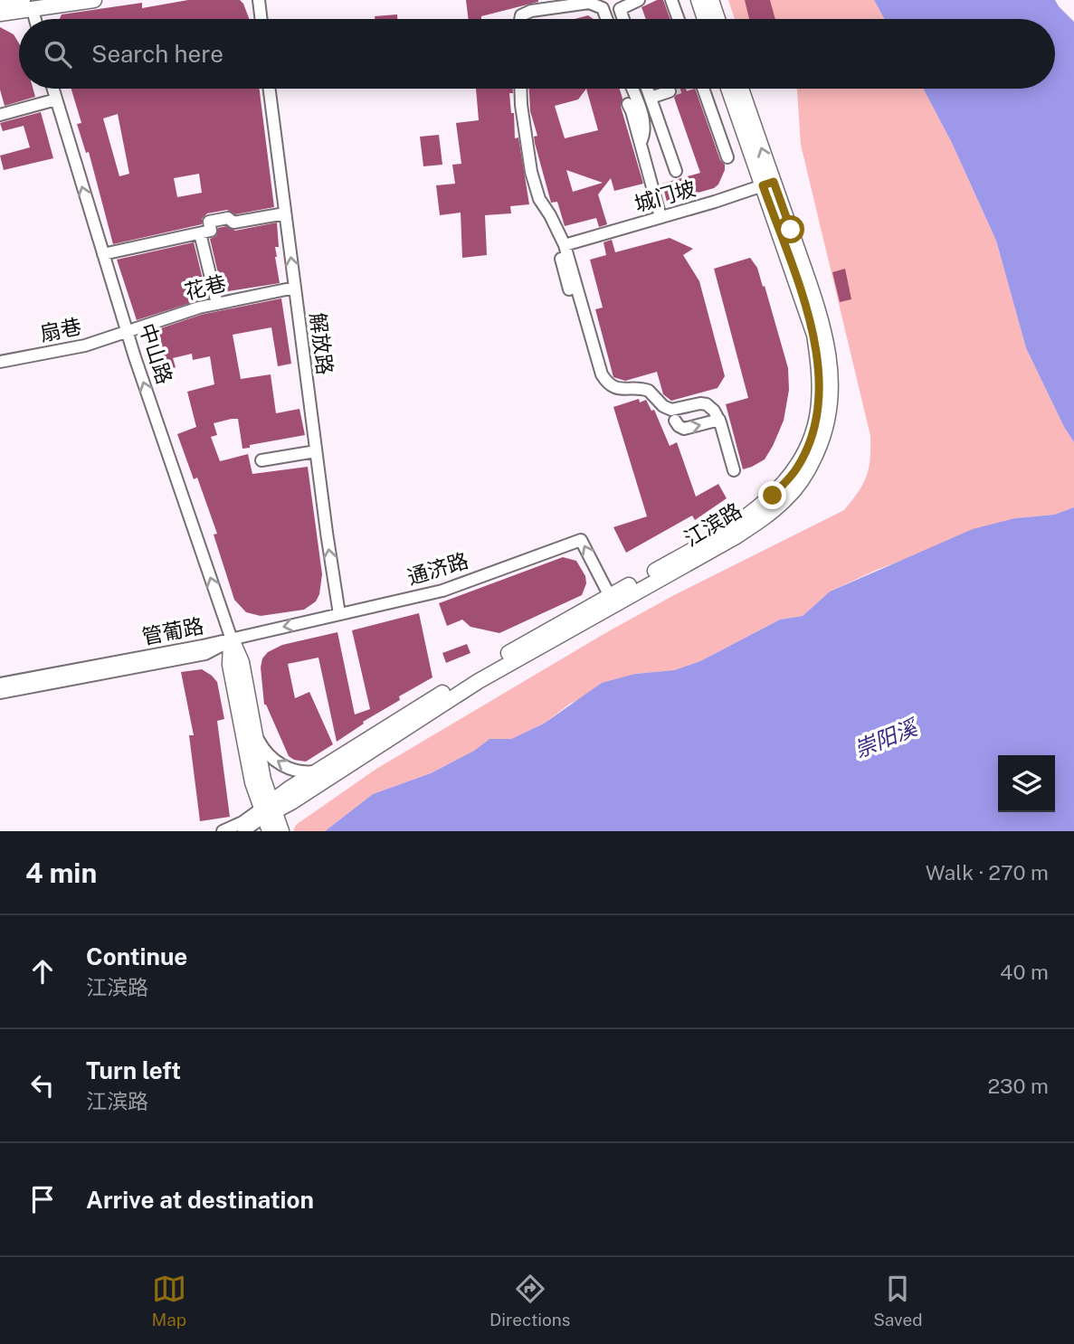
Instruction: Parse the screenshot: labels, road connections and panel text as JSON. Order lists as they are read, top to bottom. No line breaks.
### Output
{"streets":{"main road":["中山路","江滨路"],"street":["城门坡","花巷","扇巷","解放路","通济路","管葡路"]},"crossings":[["城门坡","江滨路"],["花巷","扇巷"],["花巷","解放路"],["花巷","中山路"],["扇巷","中山路"],["解放路","通济路"],["中山路","江滨路"],["中山路","通济路"],["中山路","管葡路"],["江滨路","通济路"],["通济路","管葡路"]],"one_way":["解放路","中山路","通济路"],"water":["崇阳溪"],"page":{"search":"Search here","heading":["4 min","Walk · 270 m"],"list":[["Continue","江滨路","40 m"],["Turn left","江滨路","230 m"],"Arrive at destination"],"nav":["Map","Directions","Saved"]}}
